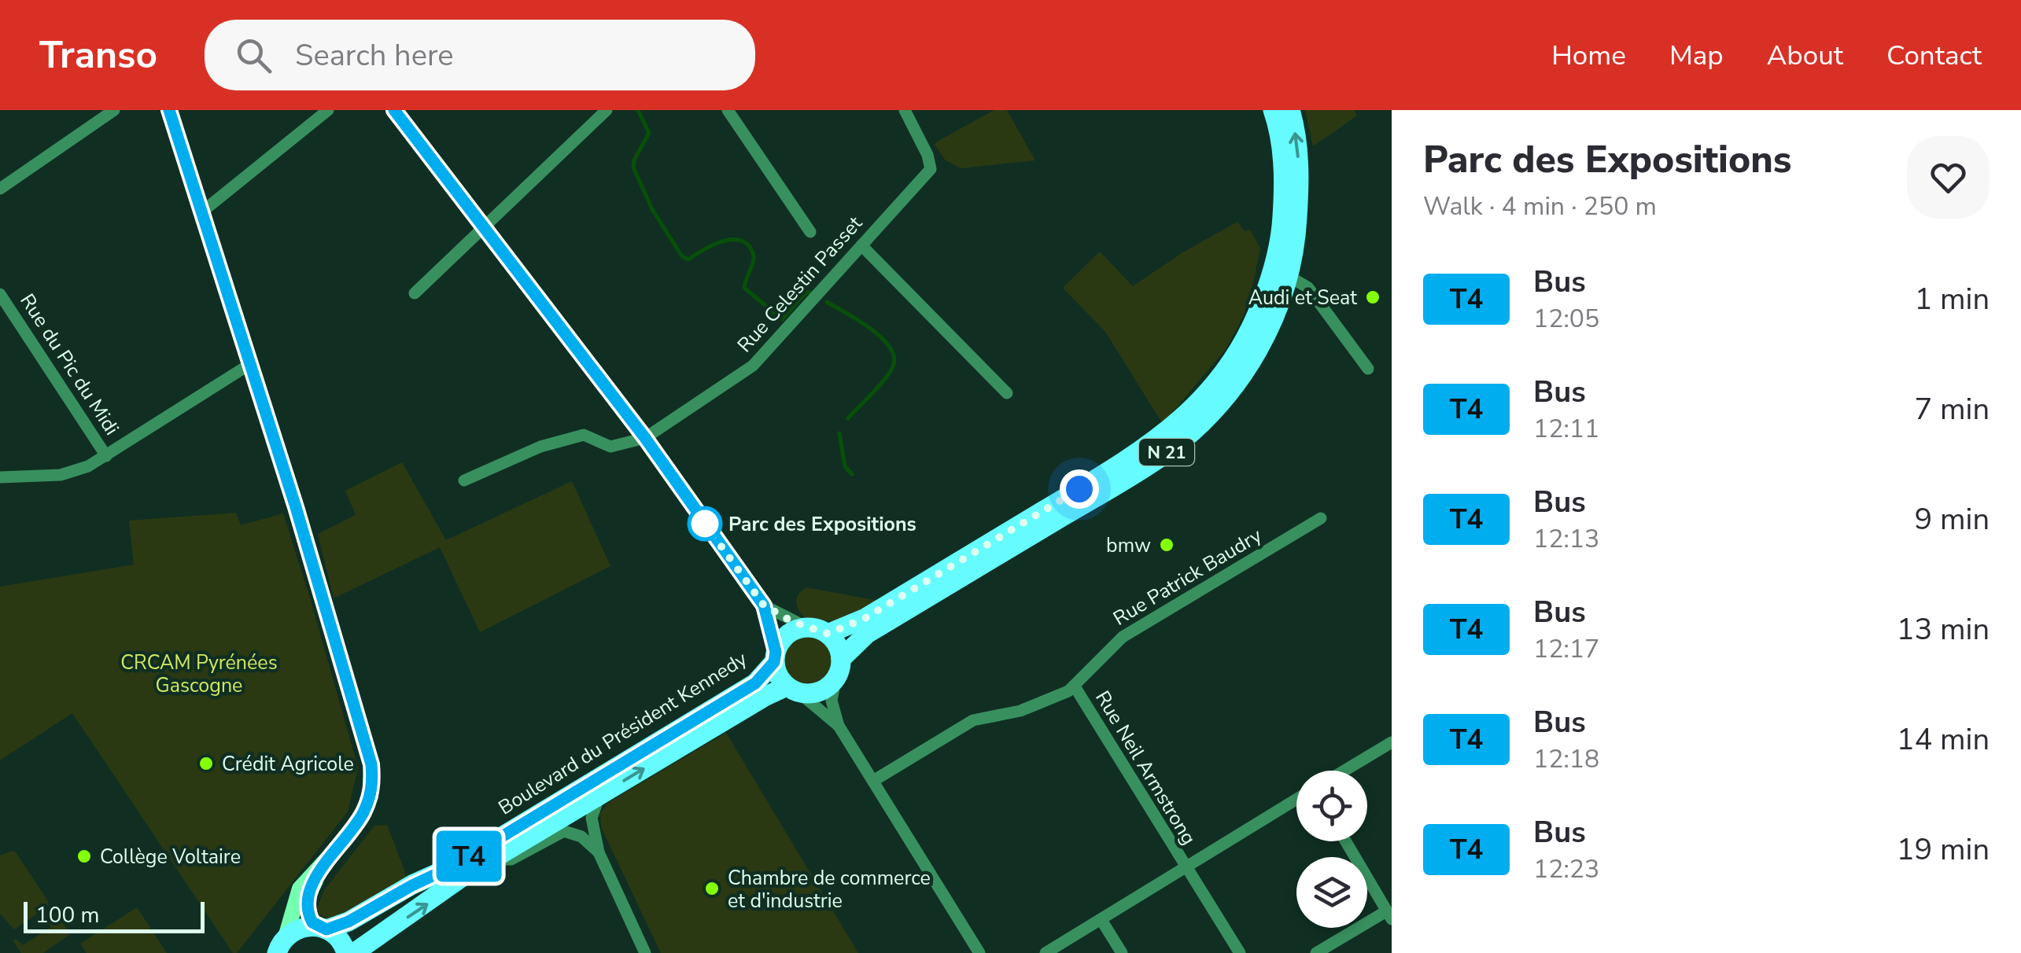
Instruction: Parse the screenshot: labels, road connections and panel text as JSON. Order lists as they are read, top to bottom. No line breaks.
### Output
{"streets":{"main road":["N 21","Boulevard du Président Kennedy"],"street":["Rue Celestin Passet","Rue du Pic du Midi","Rue Patrick Baudry","Rue Neil Armstrong"]},"crossings":[["N 21","Boulevard du Président Kennedy"],["Rue Patrick Baudry","Rue Neil Armstrong"]],"parks":["CRCAM Pyrénées Gascogne"],"places":["Audi et Seat","Parc des Expositions","bmw","Crédit Agricole","Collège Voltaire","Chambre de commerce et d'industrie"],"lines":["bus line T4"],"scale_bar":"100 m","page":{"header":"Transo","search":"Search here","nav":["Home","Map","About","Contact"],"on_map":"T4","heading":["Parc des Expositions","Walk · 4 min · 250 m"],"list":[{"mark":"T4","name":"Bus","note":"12:05","value":"1 min"},{"mark":"T4","name":"Bus","note":"12:11","value":"7 min"},{"mark":"T4","name":"Bus","note":"12:13","value":"9 min"},{"mark":"T4","name":"Bus","note":"12:17","value":"13 min"},{"mark":"T4","name":"Bus","note":"12:18","value":"14 min"},{"mark":"T4","name":"Bus","note":"12:23","value":"19 min"}],"scale":"100 m"}}
